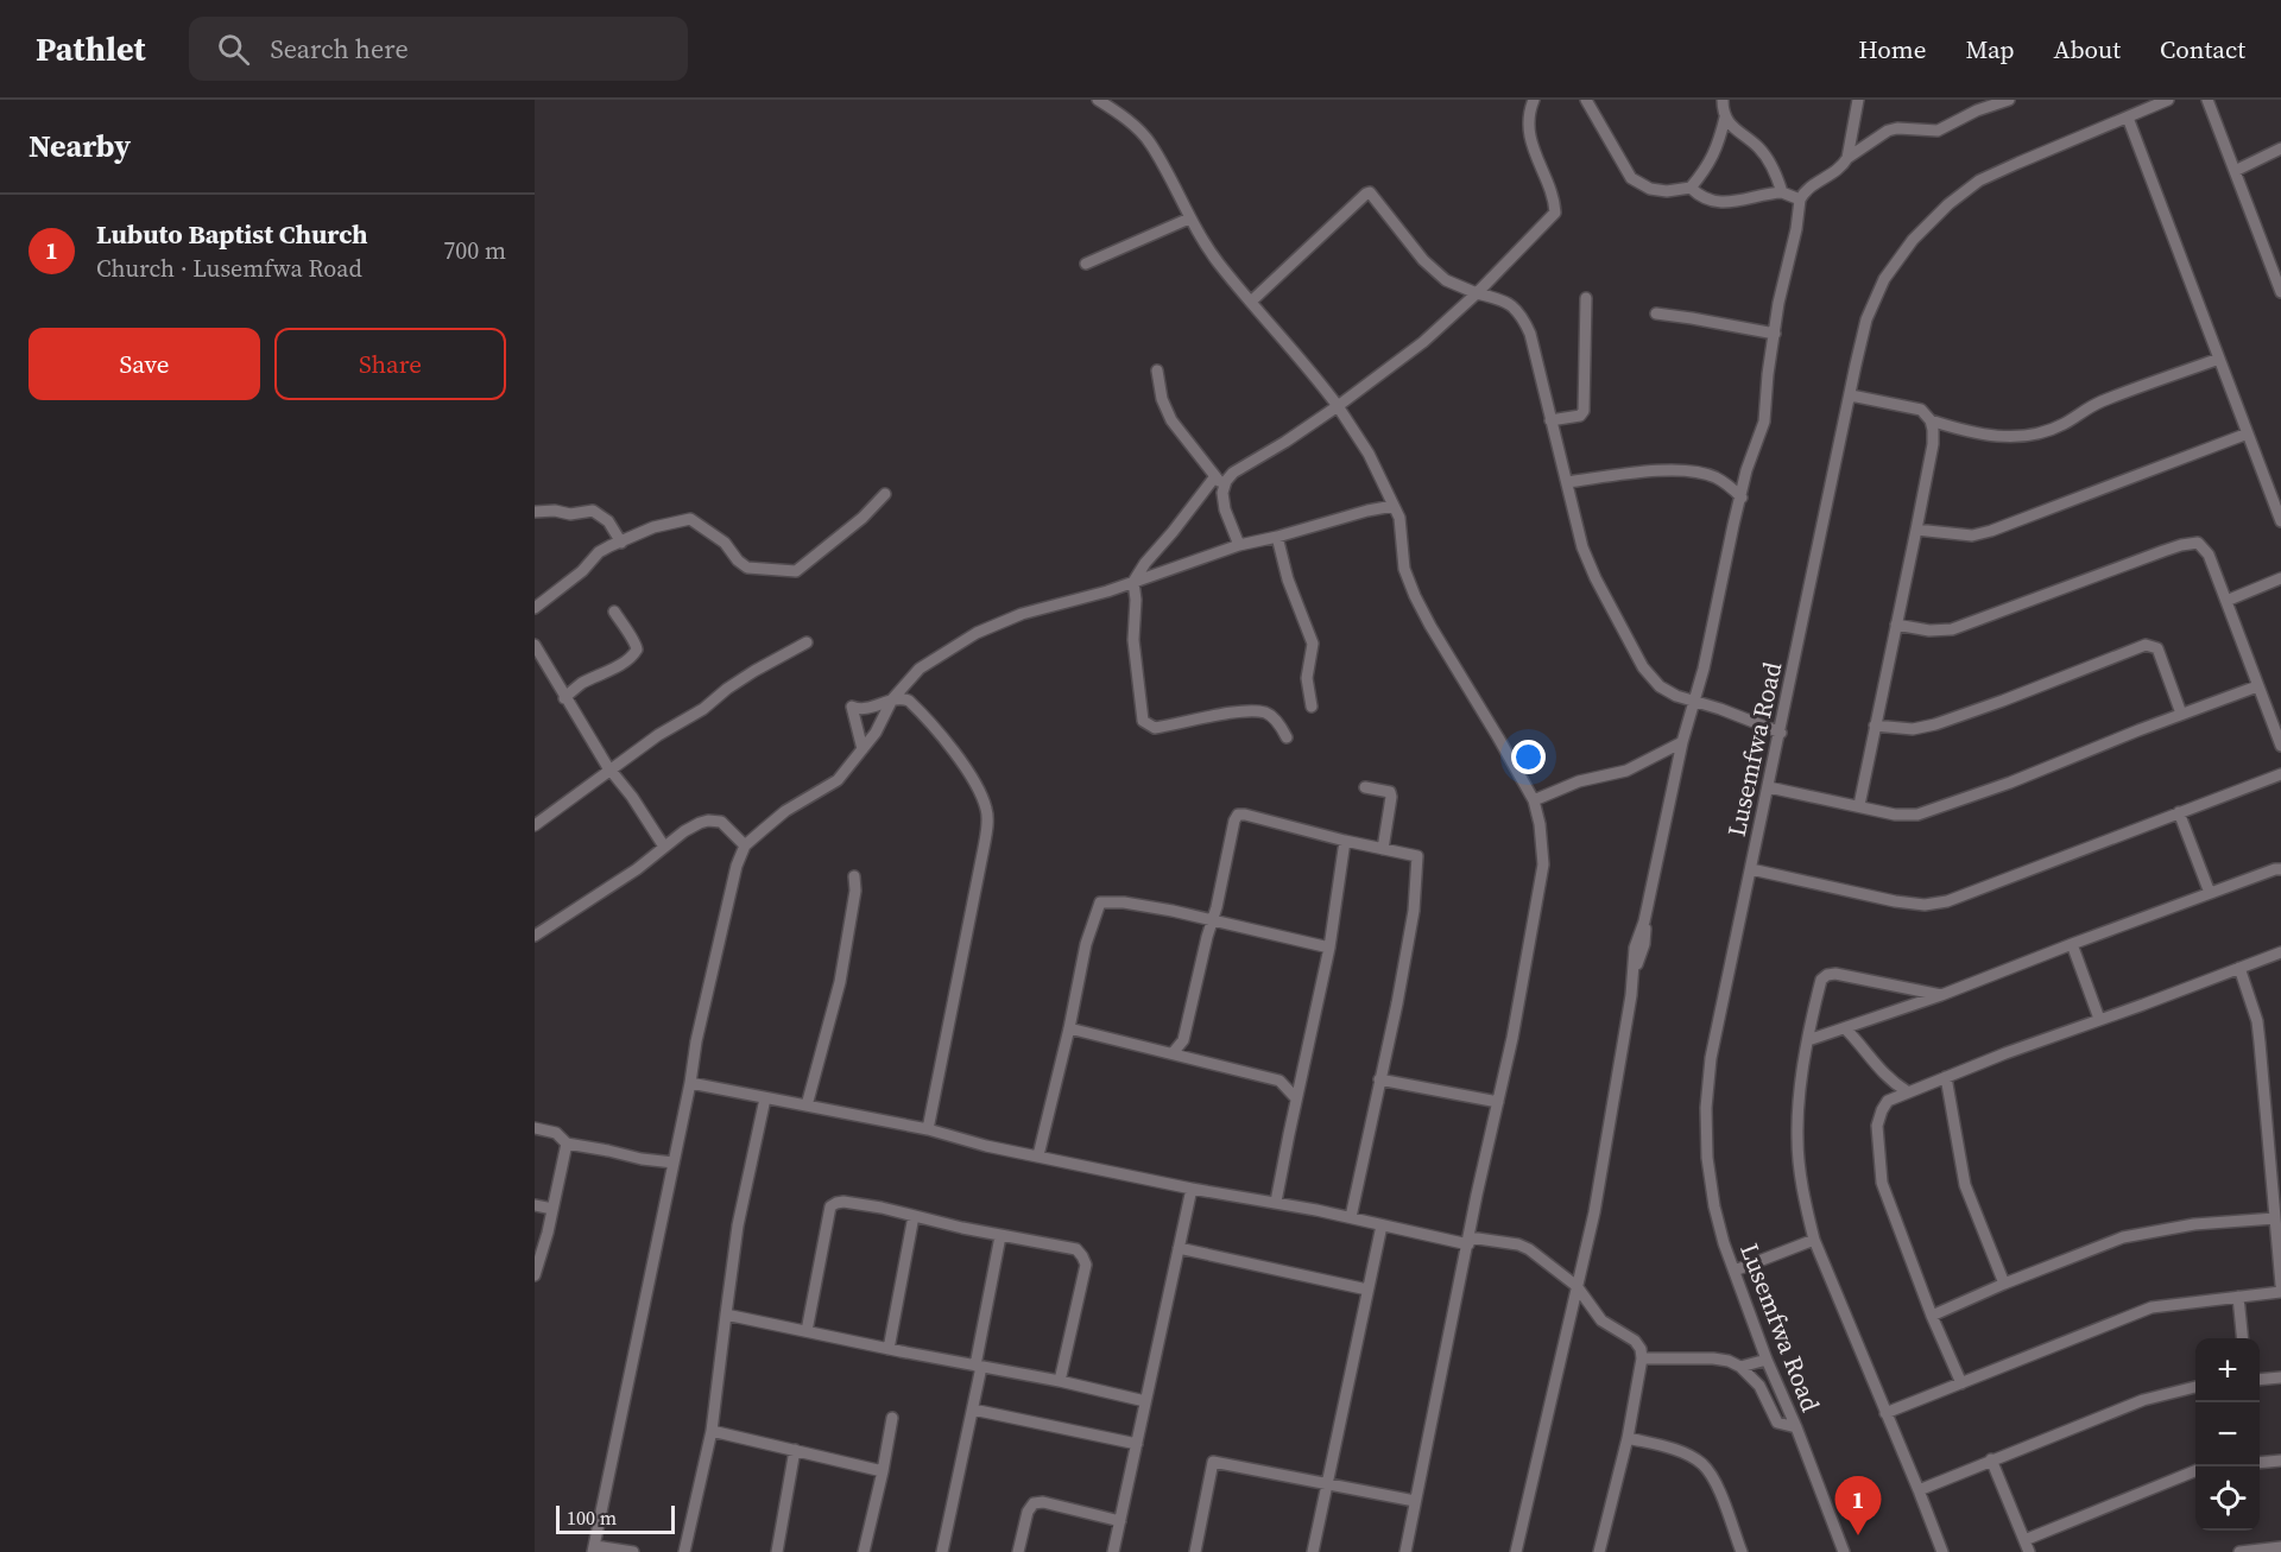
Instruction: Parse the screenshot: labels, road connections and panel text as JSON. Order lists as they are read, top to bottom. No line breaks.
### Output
{"streets":{"street":["Lusemfwa Road"]},"scale_bar":"100 m","page":{"header":"Pathlet","search":"Search here","nav":["Home","Map","About","Contact"],"heading":"Nearby","list":[{"mark":"1","name":"Lubuto Baptist Church","note":"Church · Lusemfwa Road","value":"700 m"}],"buttons":["Save","Share"],"map_buttons":["+","−"],"pins":"1","scale":"100 m"}}
